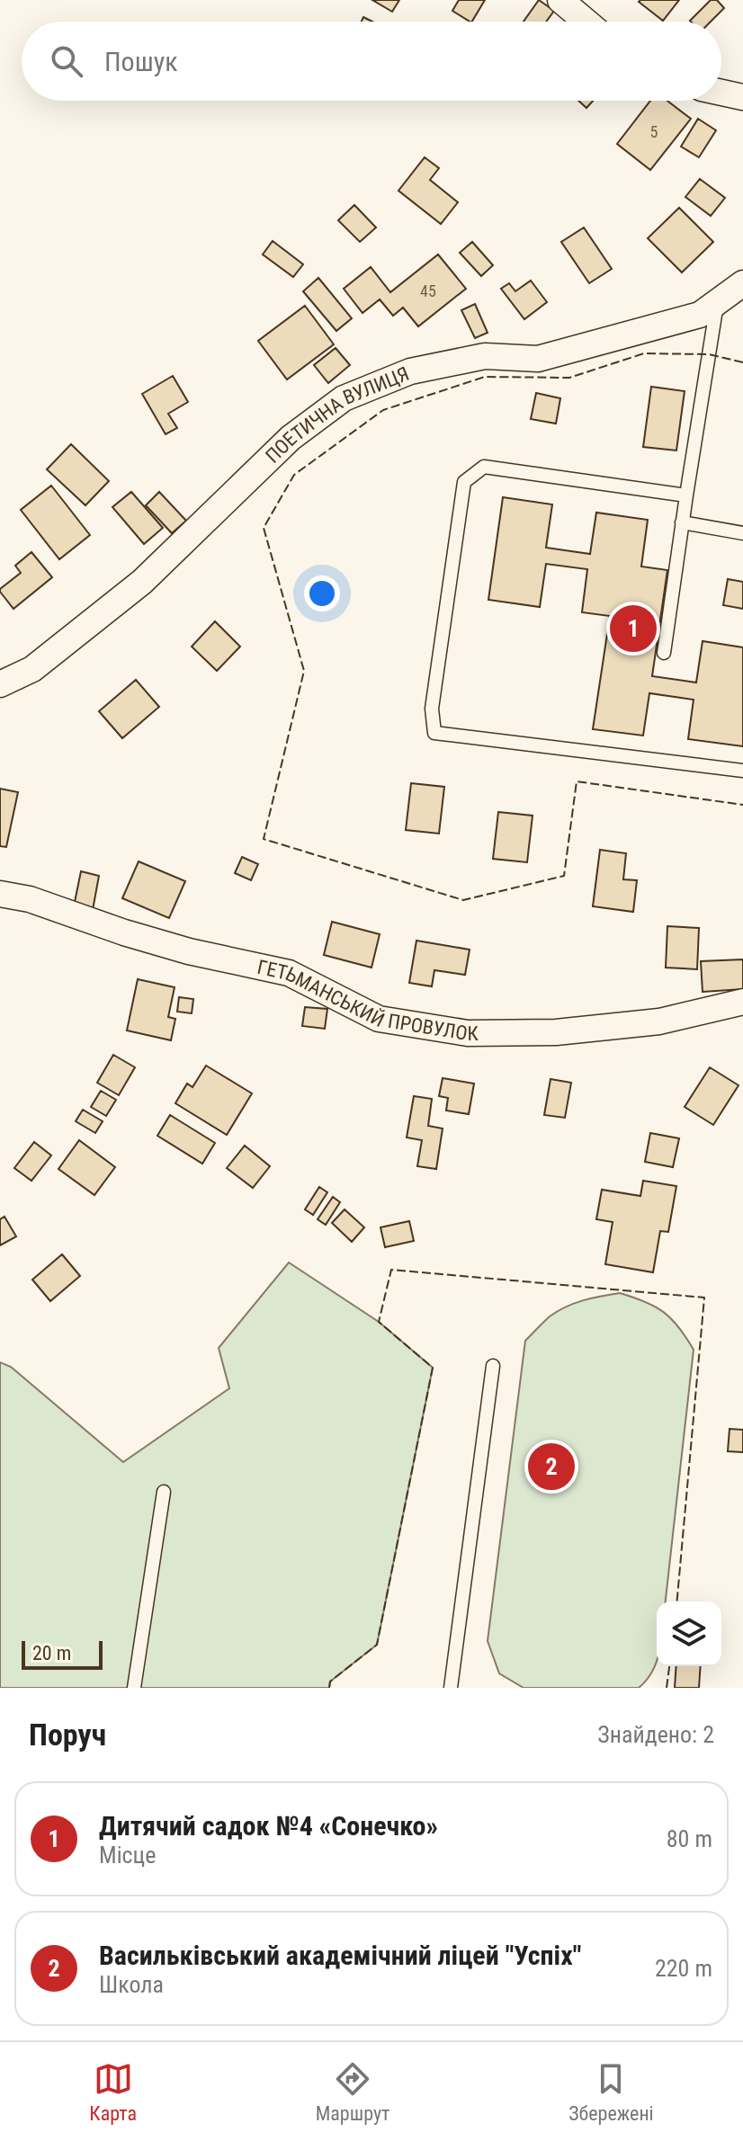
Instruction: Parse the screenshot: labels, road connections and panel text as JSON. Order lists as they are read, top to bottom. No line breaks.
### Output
{"streets":{"street":["ПОЕТИЧНА ВУЛИЦЯ","ГЕТЬМАНСЬКИЙ ПРОВУЛОК"]},"house_numbers":["5","45"],"scale_bar":"20 m","page":{"search":"Пошук","pins":["1","2"],"scale":"20 m","heading":["Поруч","Знайдено: 2"],"list":[{"mark":"1","name":"Дитячий садок №4 «Сонечко»","note":"Місце","value":"80 m"},{"mark":"2","name":"Васильківський академічний ліцей \"Успіх\"","note":"Школа","value":"220 m"}],"nav":["Карта","Маршрут","Збережені"]}}
